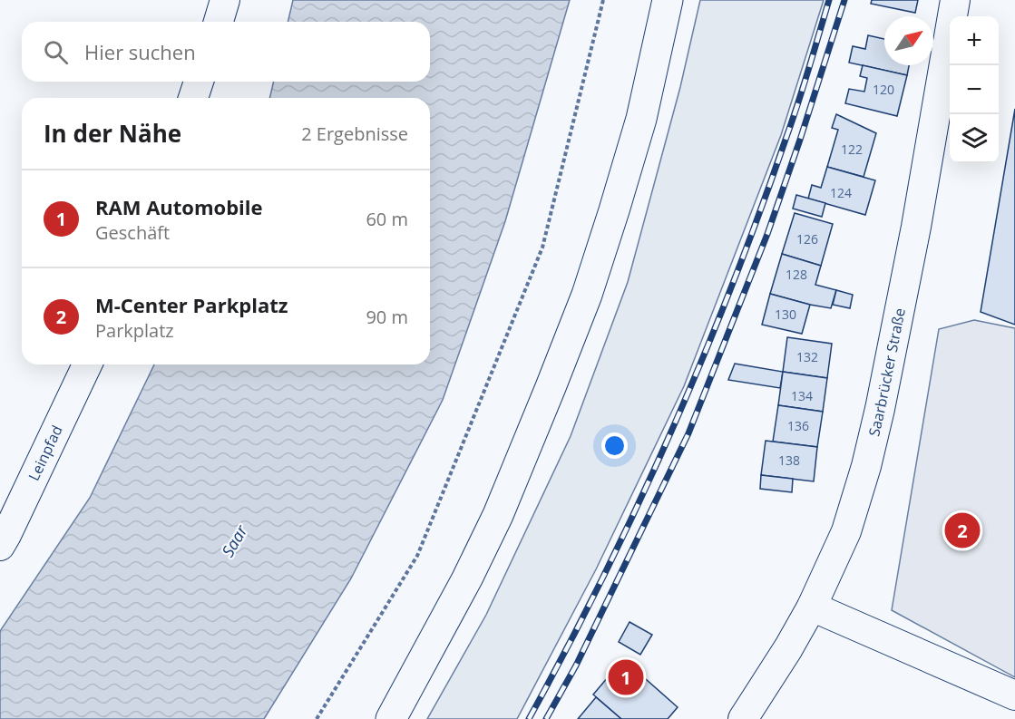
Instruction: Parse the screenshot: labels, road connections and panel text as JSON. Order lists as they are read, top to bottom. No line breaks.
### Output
{"streets":{"street":["Saarbrücker Straße","Leinpfad"]},"water":["Saar"],"house_numbers":["120","122","124","126","128","130","132","134","136","138"],"north":"top right","page":{"map_buttons":["+","−"],"search":"Hier suchen","heading":["In der Nähe","2 Ergebnisse"],"list":[{"mark":"1","name":"RAM Automobile","note":"Geschäft","value":"60 m"},{"mark":"2","name":"M-Center Parkplatz","note":"Parkplatz","value":"90 m"}],"pins":["2","1"]}}
